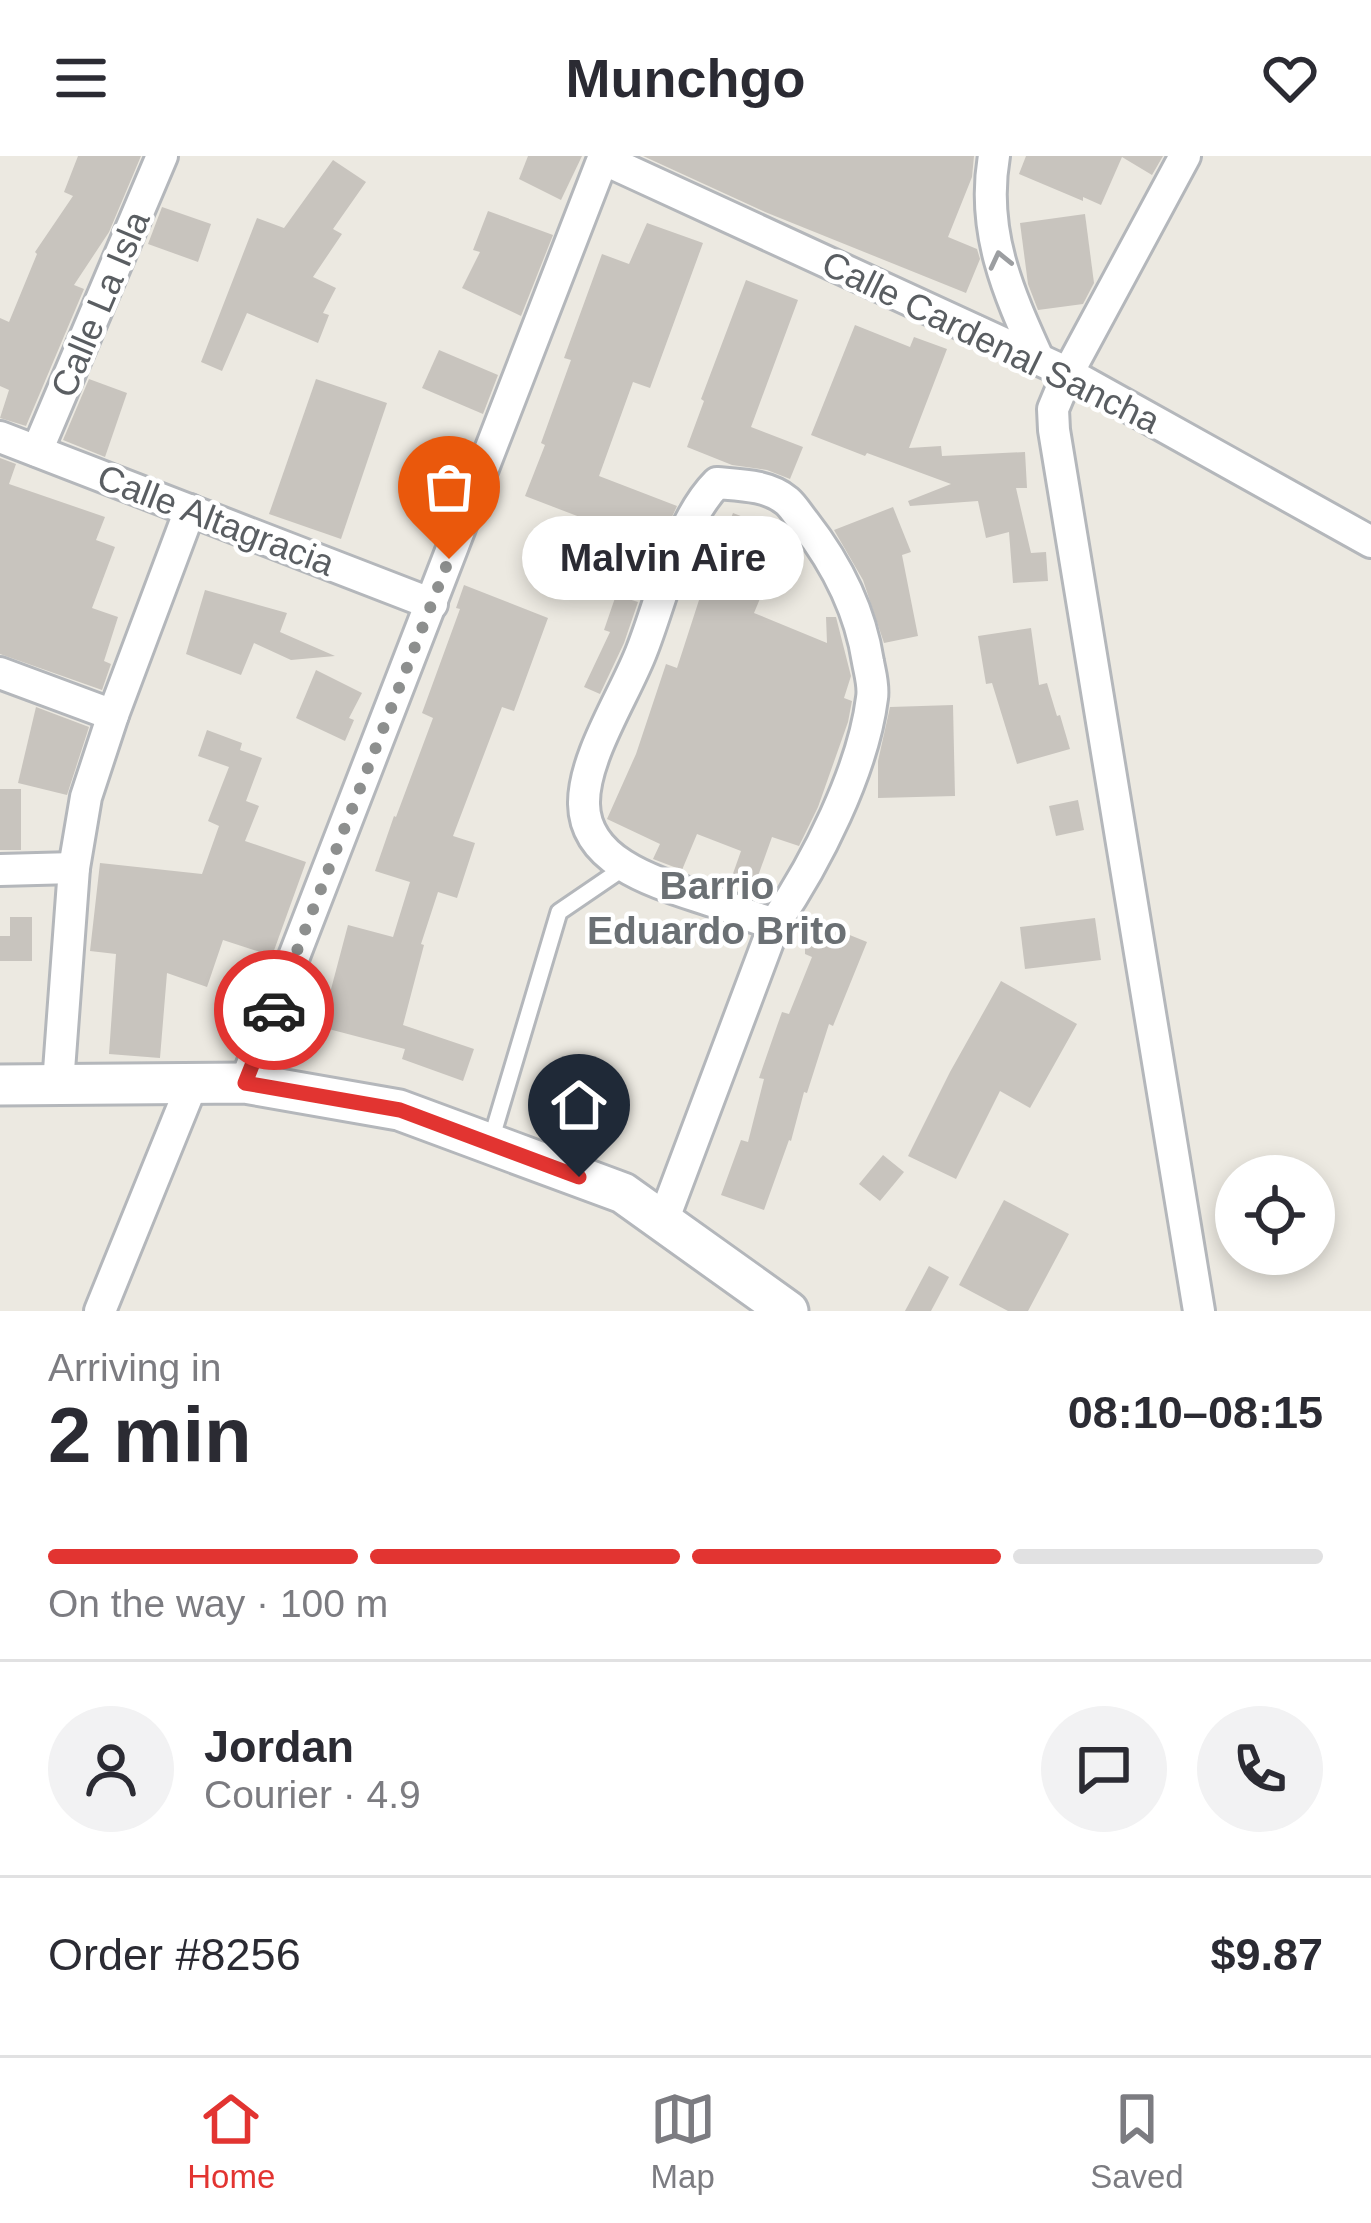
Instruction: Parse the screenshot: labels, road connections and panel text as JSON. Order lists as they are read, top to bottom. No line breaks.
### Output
{"streets":{"street":["Calle La Isla","Calle Cardenal Sancha","Calle Altagracia"]},"crossings":[["Calle La Isla","Calle Altagracia"]],"districts":["Barrio Eduardo Brito"],"places":["Malvin Aire"],"page":{"header":"Munchgo","bubble":"Malvin Aire","heading":["2 min","Arriving in","08:10–08:15"],"panel":["Jordan","Courier · 4.9","Order #8256","$9.87"],"bar":"On the way · 100 m","tabs":["Home","Map","Saved"]}}
